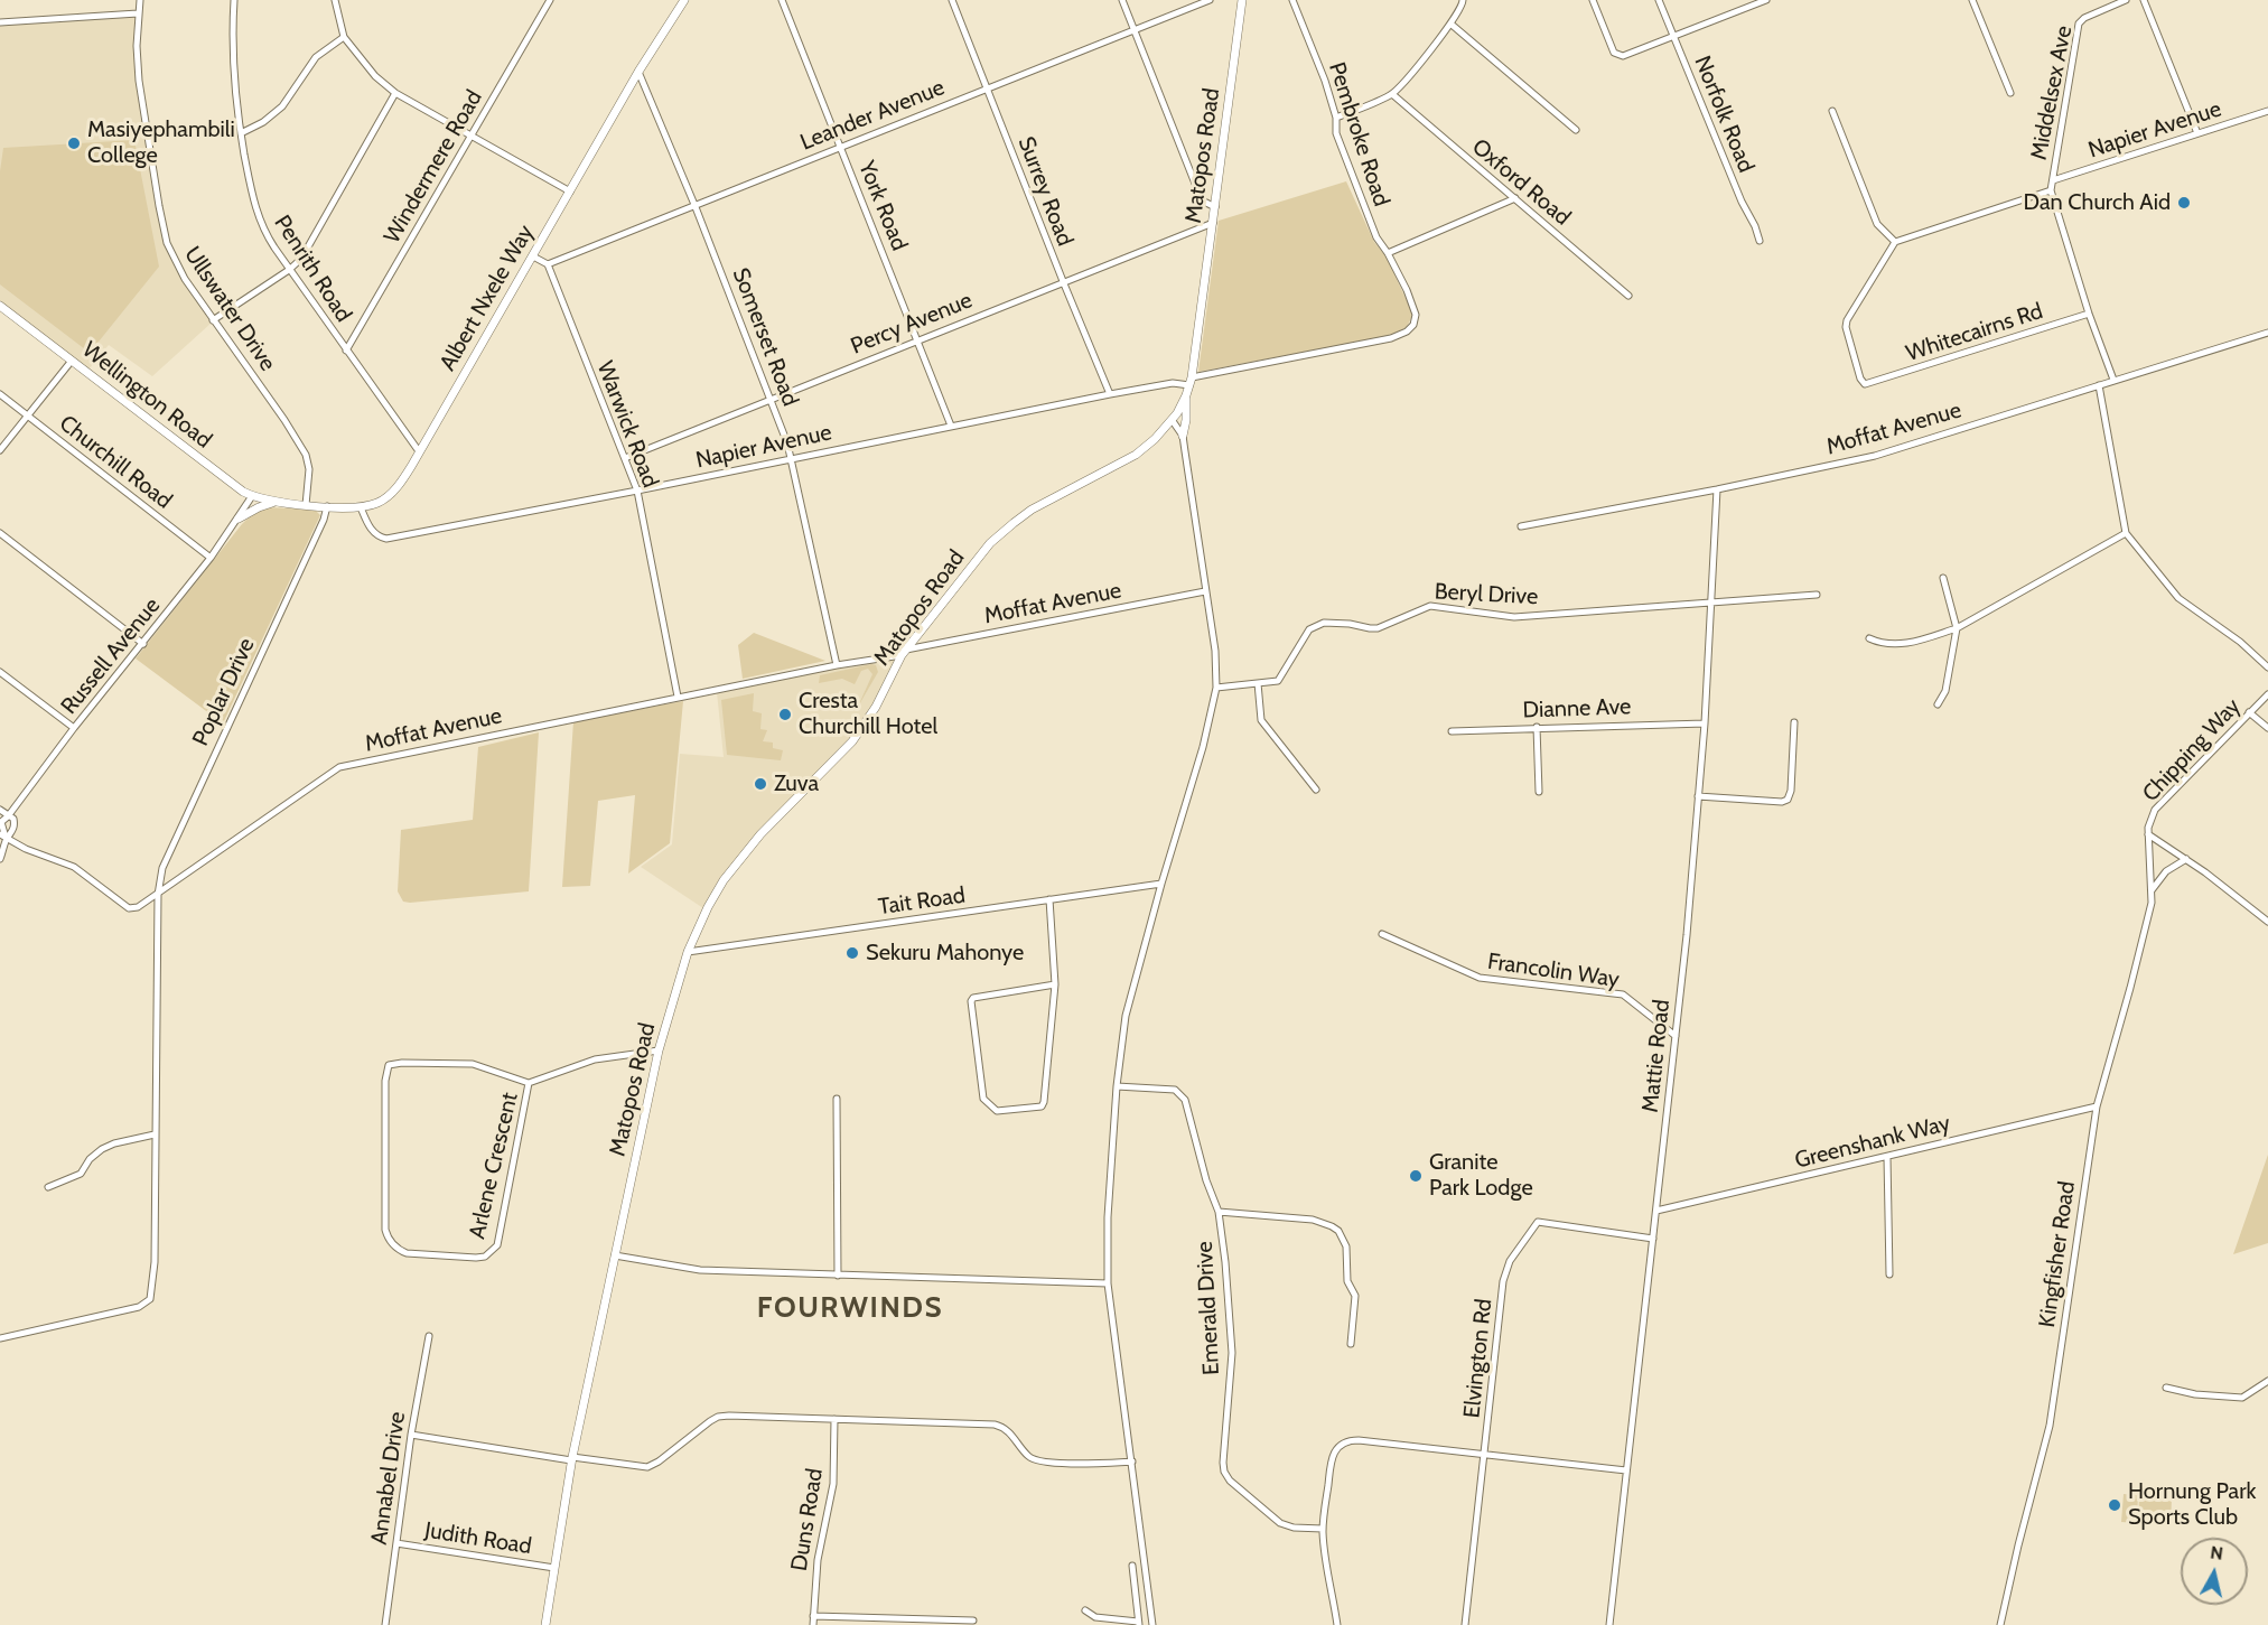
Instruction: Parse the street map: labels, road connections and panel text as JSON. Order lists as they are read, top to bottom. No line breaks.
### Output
{"streets":{"main road":["Matopos Road","Albert Nxele Way","Wellington Road"],"street":["Middelsex Ave","Norfolk Road","Leander Avenue","Napier Avenue","Pembroke Road","Windermere Road","Oxford Road","Surrey Road","York Road","Penrith Road","Ullswater Drive","Percy Avenue","Whitecairns Rd","Somerset Road","Warwick Road","Moffat Avenue","Churchill Road","Beryl Drive","Russell Avenue","Poplar Drive","Dianne Ave","Chipping Way","Tait Road","Francolin Way","Mattie Road","Greenshank Way","Arlene Crescent","Kingfisher Road","Emerald Drive","Elvington Rd","Annabel Drive","Duns Road","Judith Road"]},"crossings":[["Middelsex Ave","Napier Avenue"],["Leander Avenue","Surrey Road"],["Leander Avenue","York Road"],["Leander Avenue","Somerset Road"],["Leander Avenue","Warwick Road"],["Napier Avenue","Pembroke Road"],["Napier Avenue","Matopos Road"],["Napier Avenue","Surrey Road"],["Napier Avenue","York Road"],["Napier Avenue","Albert Nxele Way"],["Napier Avenue","Somerset Road"],["Napier Avenue","Warwick Road"],["Pembroke Road","Matopos Road"],["Matopos Road","Percy Avenue"],["Matopos Road","Moffat Avenue"],["Matopos Road","Tait Road"],["Matopos Road","Judith Road"],["Windermere Road","Penrith Road"],["Surrey Road","Percy Avenue"],["York Road","Percy Avenue"],["Penrith Road","Albert Nxele Way"],["Albert Nxele Way","Ullswater Drive"],["Albert Nxele Way","Somerset Road"],["Albert Nxele Way","Wellington Road"],["Albert Nxele Way","Poplar Drive"],["Percy Avenue","Somerset Road"],["Percy Avenue","Warwick Road"],["Somerset Road","Moffat Avenue"],["Wellington Road","Russell Avenue"],["Warwick Road","Moffat Avenue"],["Moffat Avenue","Poplar Drive"],["Moffat Avenue","Mattie Road"],["Churchill Road","Russell Avenue"],["Beryl Drive","Mattie Road"],["Dianne Ave","Mattie Road"],["Chipping Way","Kingfisher Road"],["Francolin Way","Mattie Road"],["Mattie Road","Greenshank Way"],["Mattie Road","Elvington Rd"],["Greenshank Way","Kingfisher Road"],["Annabel Drive","Judith Road"]],"districts":["FOURWINDS"],"places":["Masiyephambili College","Dan Church Aid","Cresta Churchill Hotel","Zuva","Sekuru Mahonye","Granite Park Lodge","Hornung Park Sports Club"],"north":"top"}
